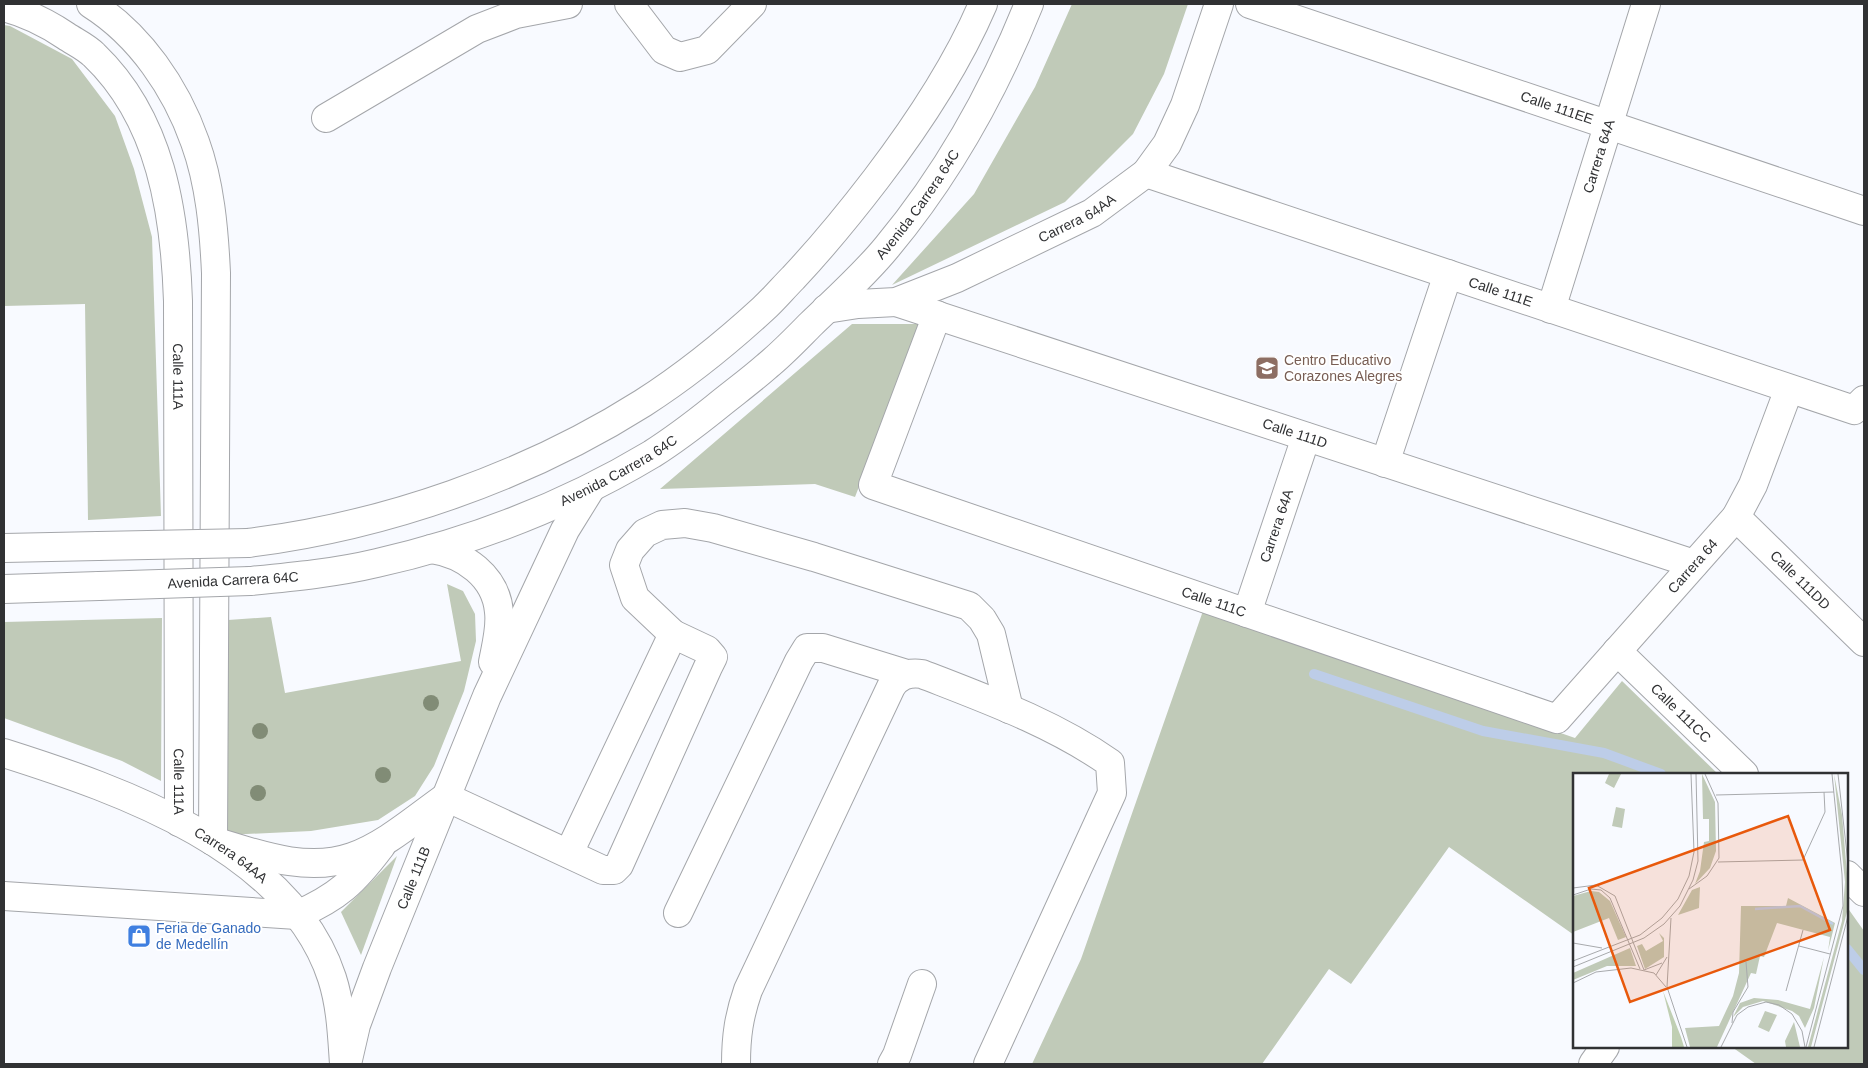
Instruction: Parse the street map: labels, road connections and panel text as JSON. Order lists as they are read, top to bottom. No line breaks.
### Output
{"streets":{"main road":["Calle 111EE","Carrera 64A","Avenida Carrera 64C","Carrera 64AA","Calle 111E","Calle 111A","Calle 111D","Carrera 64","Calle 111DD","Calle 111C","Calle 111CC","Calle 111B"]},"crossings":[["Calle 111EE","Carrera 64A"],["Carrera 64A","Calle 111E"],["Carrera 64A","Calle 111D"],["Carrera 64A","Calle 111C"],["Avenida Carrera 64C","Carrera 64AA"],["Avenida Carrera 64C","Calle 111B"],["Carrera 64AA","Calle 111E"],["Carrera 64AA","Calle 111A"],["Carrera 64AA","Calle 111D"],["Carrera 64AA","Calle 111B"],["Calle 111E","Carrera 64"],["Calle 111D","Carrera 64"],["Calle 111D","Calle 111C"],["Carrera 64","Calle 111DD"],["Carrera 64","Calle 111C"],["Carrera 64","Calle 111CC"]],"places":{"school or university":["Centro Educativo Corazones Alegres"],"shop":["Feria de Ganado de Medellín"]}}
